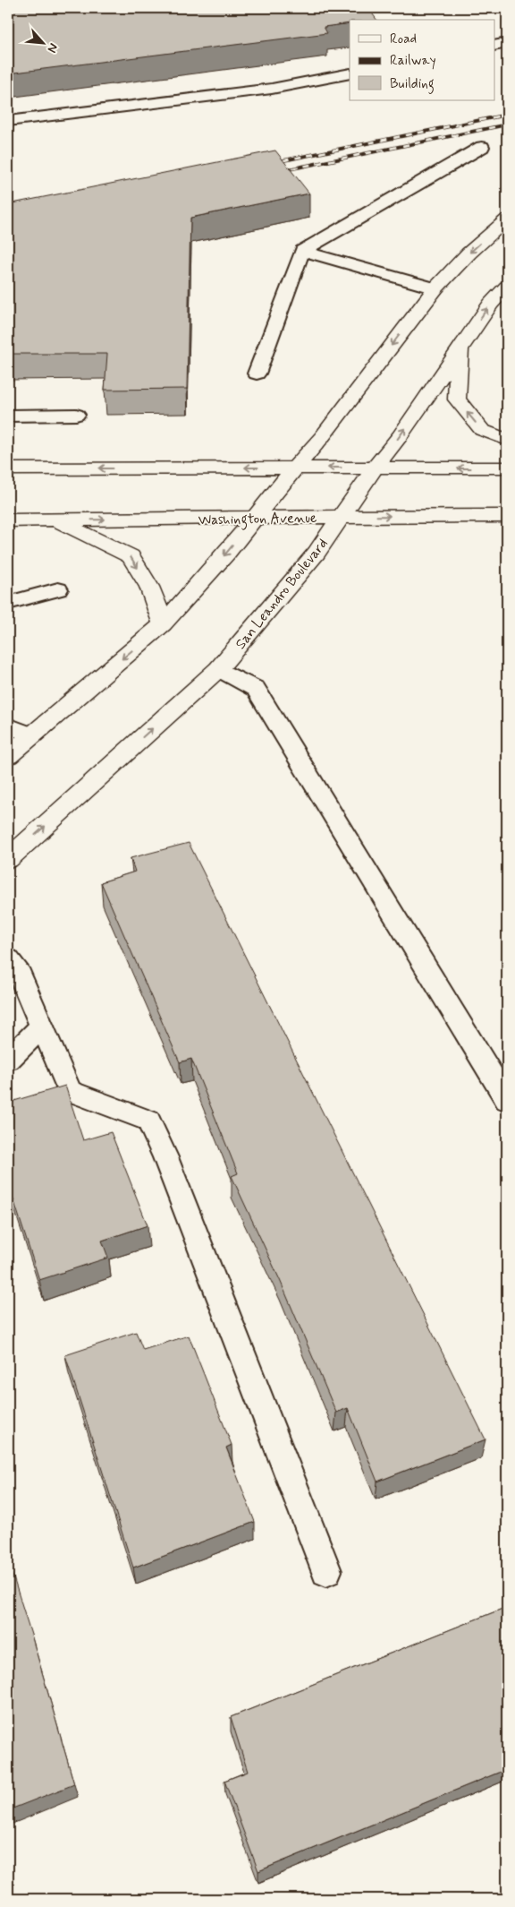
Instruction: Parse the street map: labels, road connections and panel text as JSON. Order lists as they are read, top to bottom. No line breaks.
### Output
{"streets":{"main road":["Washington Avenue","San Leandro Boulevard"]},"crossings":[["Washington Avenue","San Leandro Boulevard"]],"legend":["Road","Railway","Building"],"north":"bottom right"}
